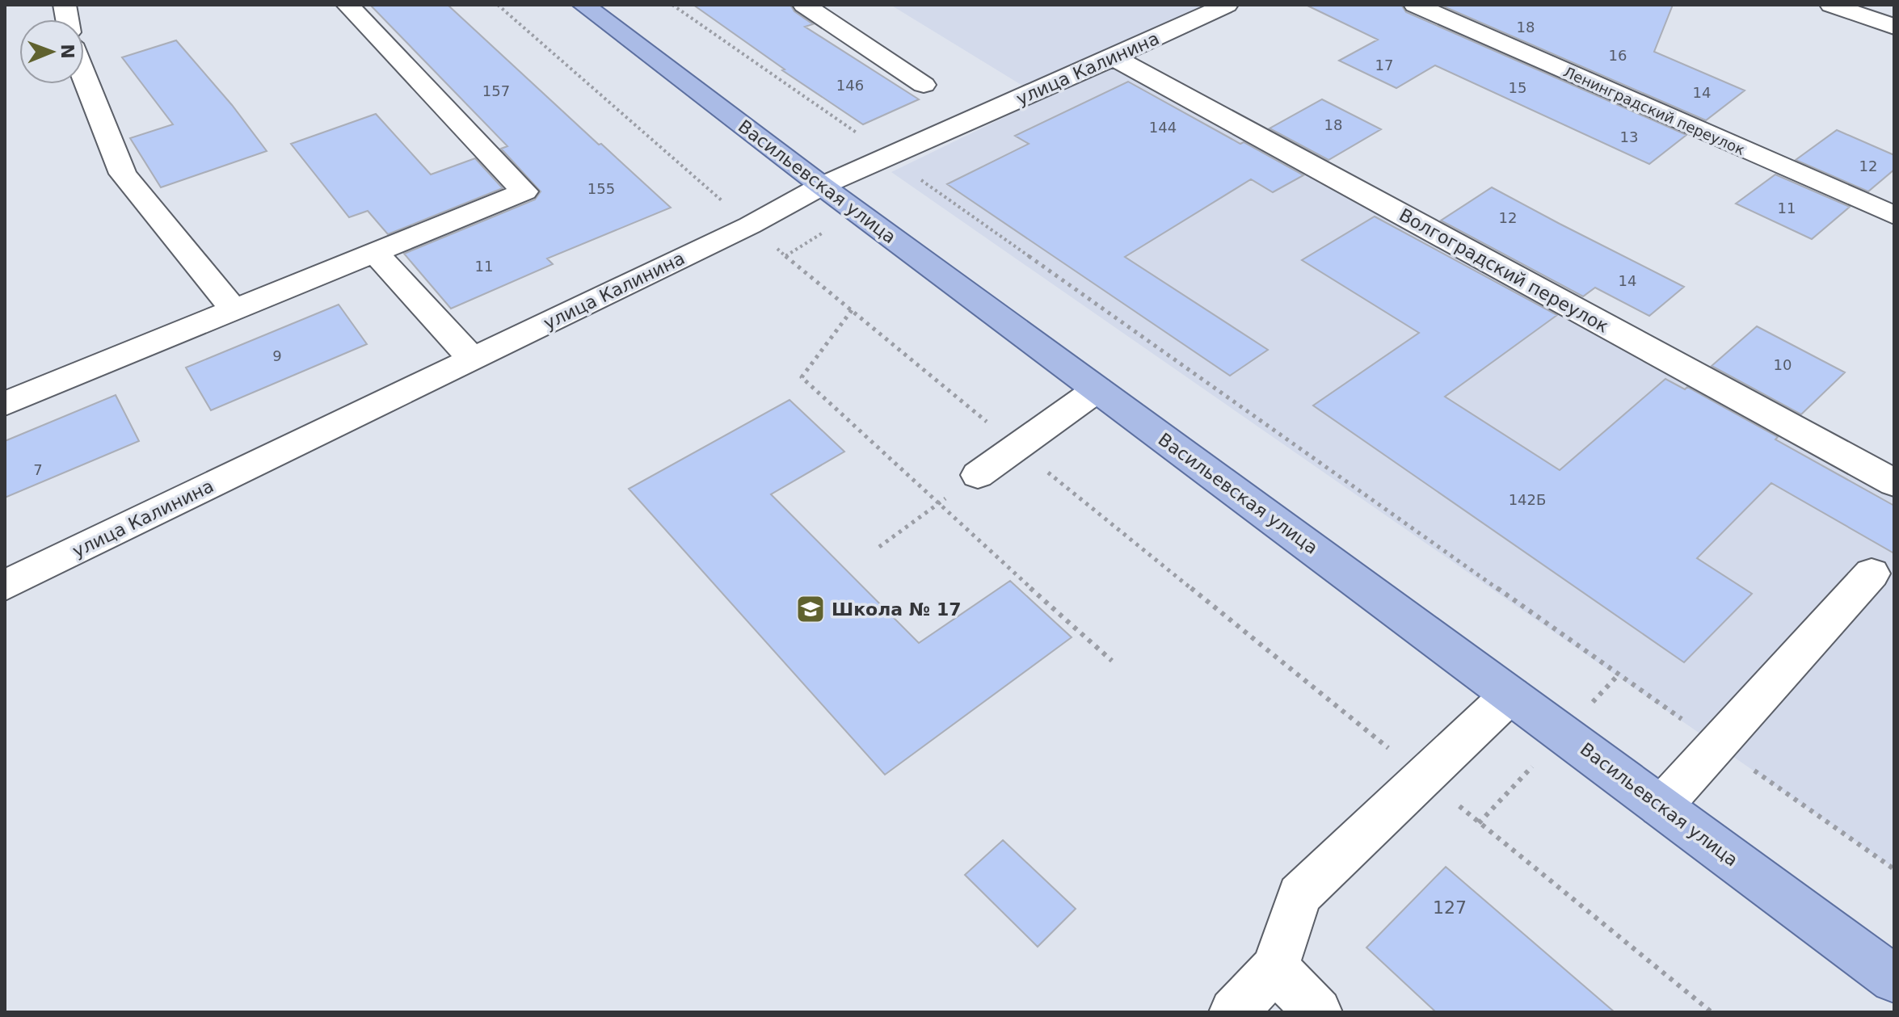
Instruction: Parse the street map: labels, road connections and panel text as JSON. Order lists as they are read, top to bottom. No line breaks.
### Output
{"streets":{"main road":["Васильевская улица"],"street":["улица Калинина","Ленинградский переулок","Волгоградский переулок"]},"crossings":[["улица Калинина","Васильевская улица"],["улица Калинина","Волгоградский переулок"]],"places":{"school or university":["Школа № 17"]},"house_numbers":["18","16","17","146","15","157","14","18","144","13","12","155","11","12","11","14","9","10","7","142Б","127"],"north":"right"}
